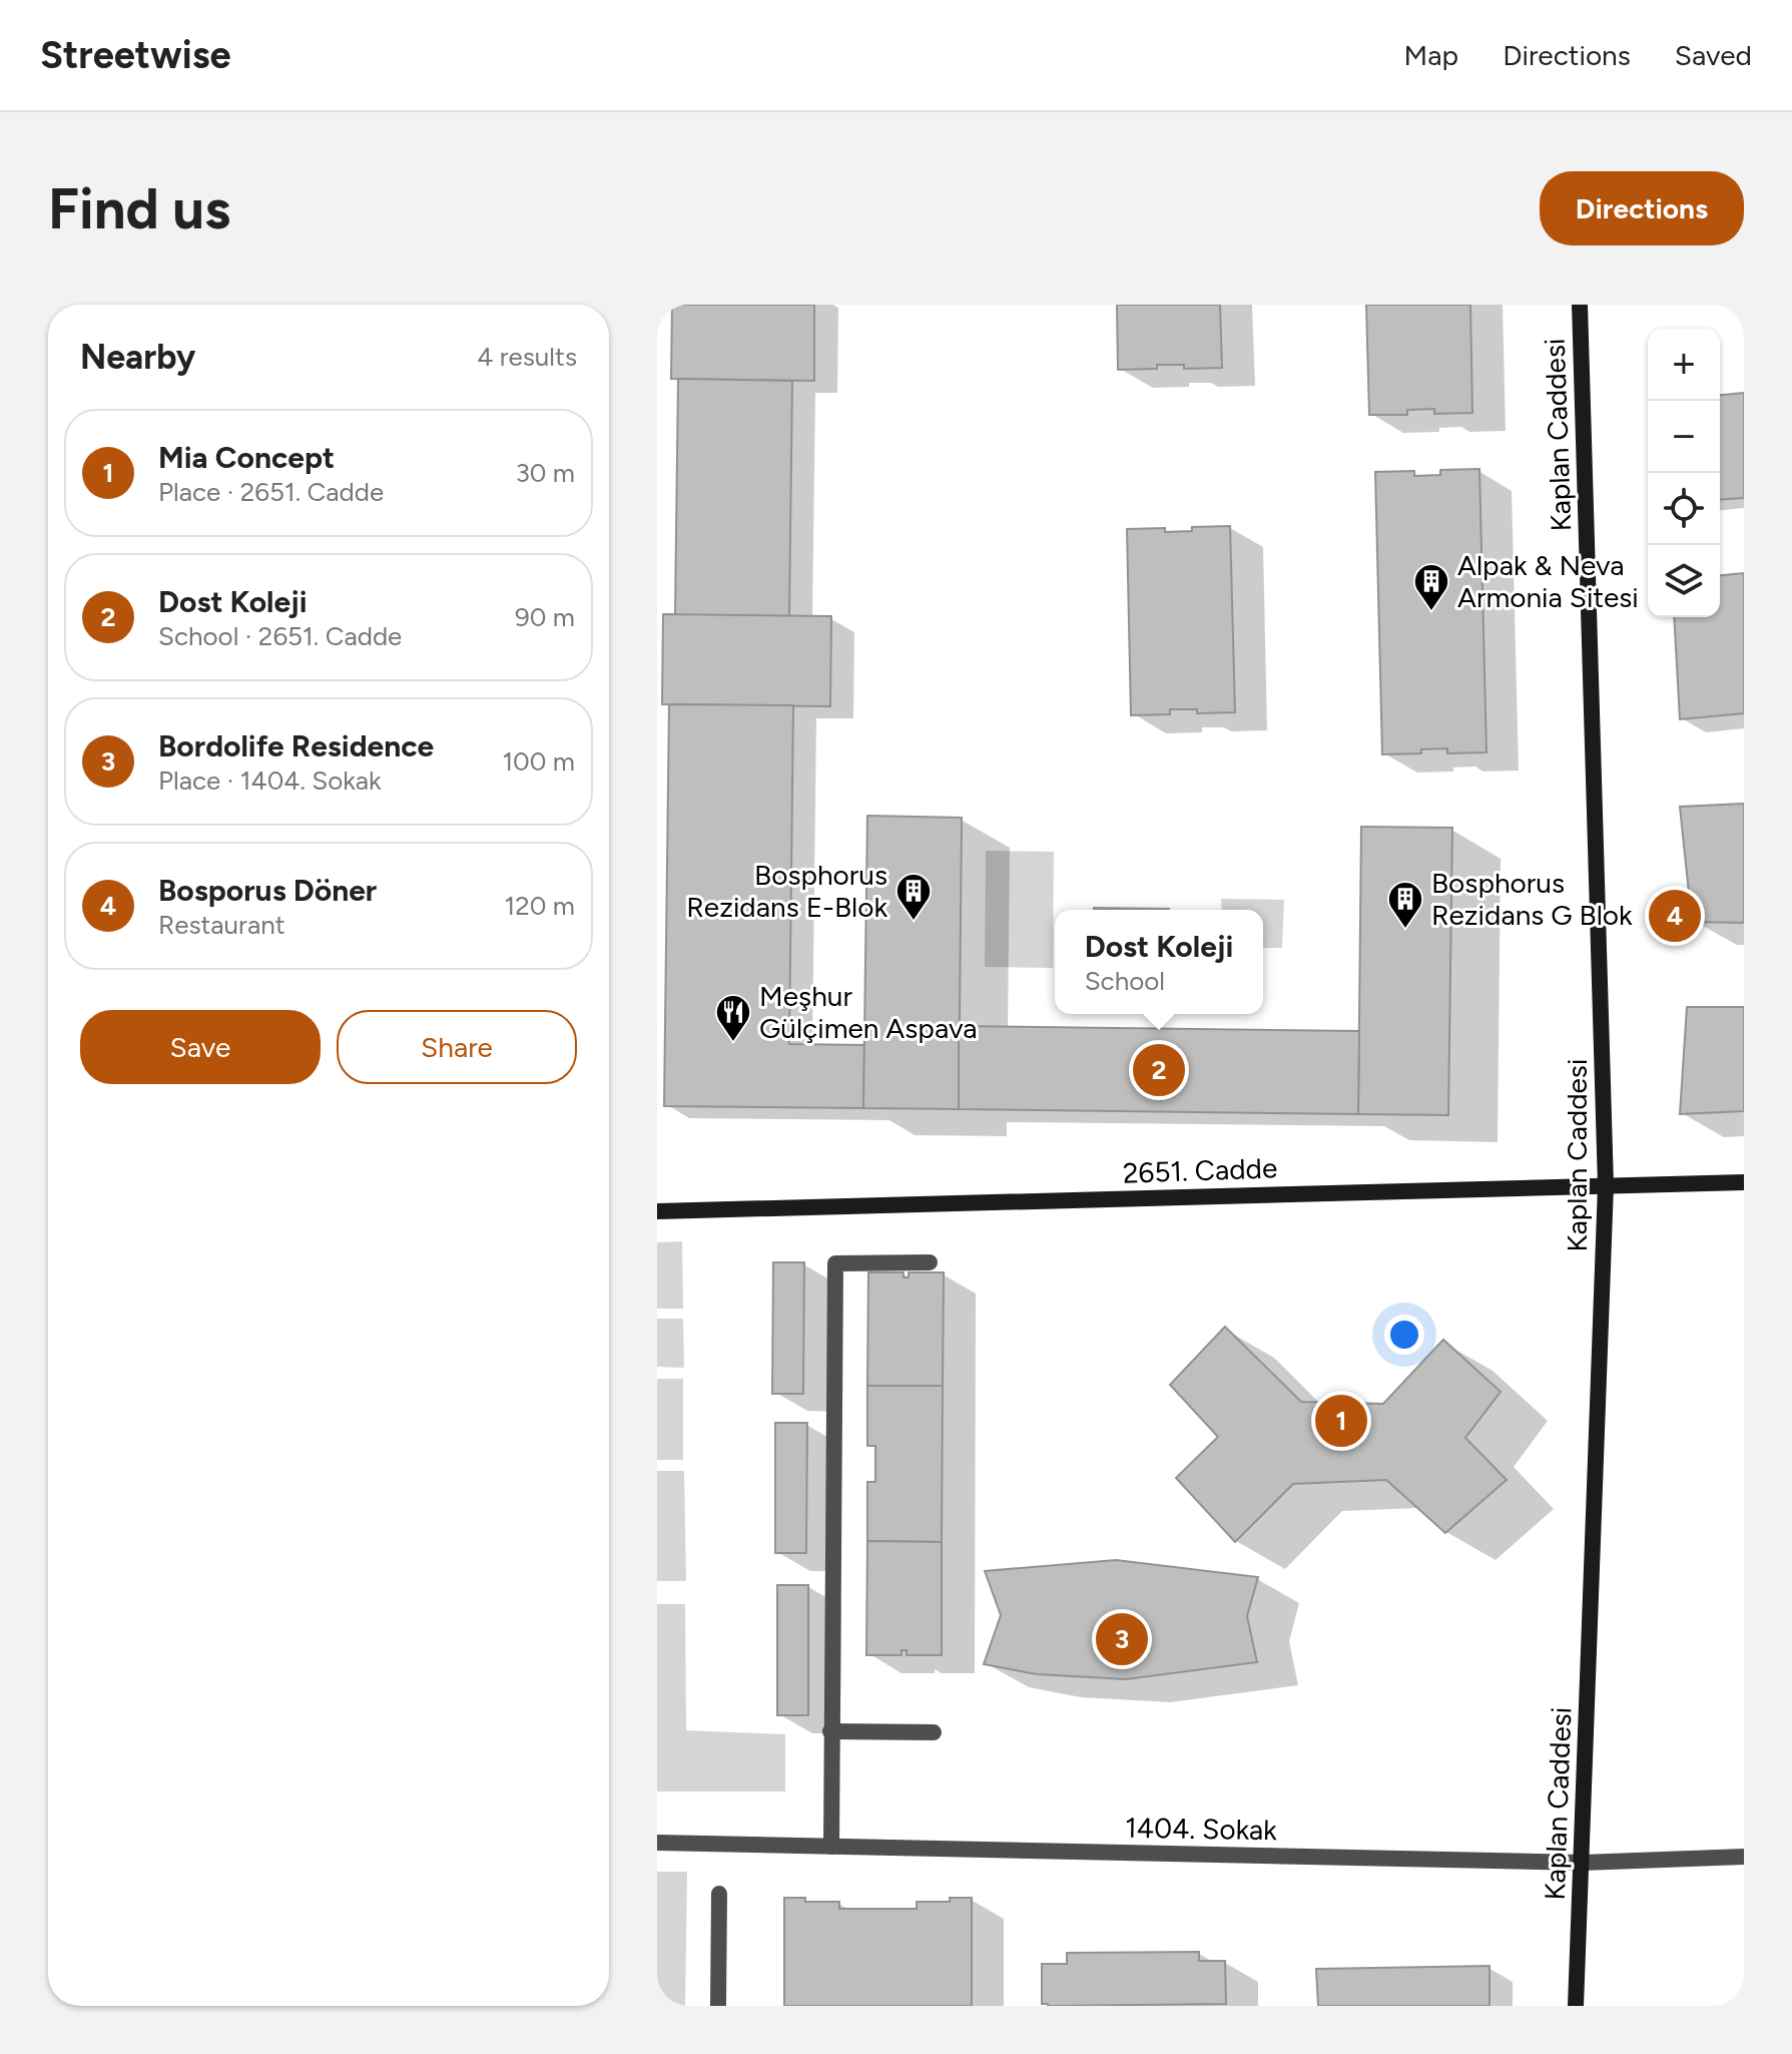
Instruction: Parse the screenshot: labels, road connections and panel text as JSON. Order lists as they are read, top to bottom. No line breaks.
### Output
{"streets":{"street":["Kaplan Caddesi","2651. Cadde","1404. Sokak"]},"crossings":[["Kaplan Caddesi","2651. Cadde"],["Kaplan Caddesi","1404. Sokak"]],"places":{"building":["Alpak & Neva Armonia Sitesi","Bosphorus Rezidans E-Blok","Bosphorus Rezidans G Blok"],"restaurant":["Meşhur Gülçimen Aspava"]},"page":{"header":"Streetwise","nav":["Map","Directions","Saved"],"buttons":["Directions",["Save","Share"]],"title":"Find us","heading":["Nearby","4 results"],"map_buttons":["+","−"],"list":[{"mark":"1","name":"Mia Concept","note":"Place · 2651. Cadde","value":"30 m"},{"mark":"2","name":"Dost Koleji","note":"School · 2651. Cadde","value":"90 m"},{"mark":"3","name":"Bordolife Residence","note":"Place · 1404. Sokak","value":"100 m"},{"mark":"4","name":"Bosporus Döner","note":"Restaurant","value":"120 m"}],"pins":["4","2","1","3"],"popup":["Dost Koleji","School"]}}
